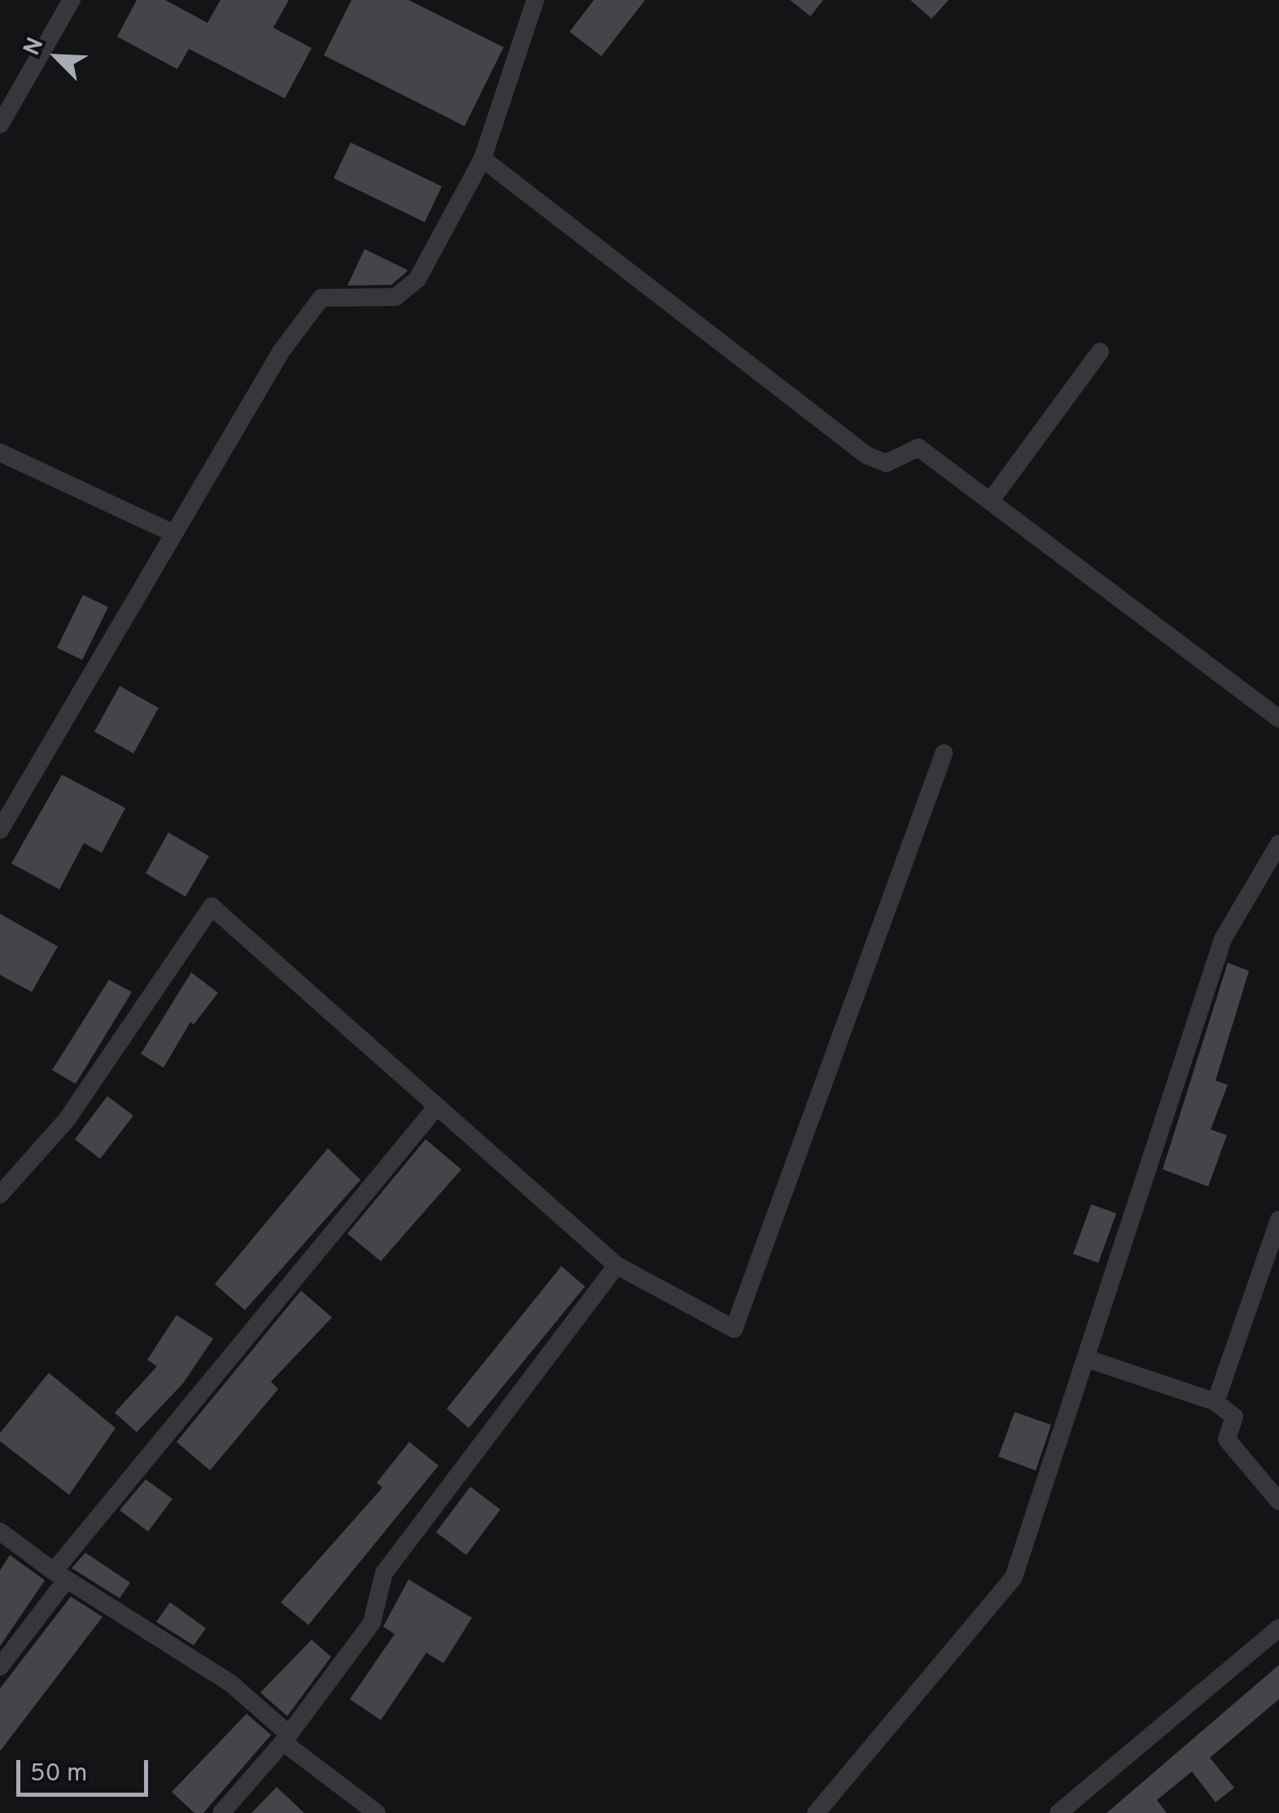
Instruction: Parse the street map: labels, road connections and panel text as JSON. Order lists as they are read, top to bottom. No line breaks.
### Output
{"scale_bar":"50 m","north":"top left"}
